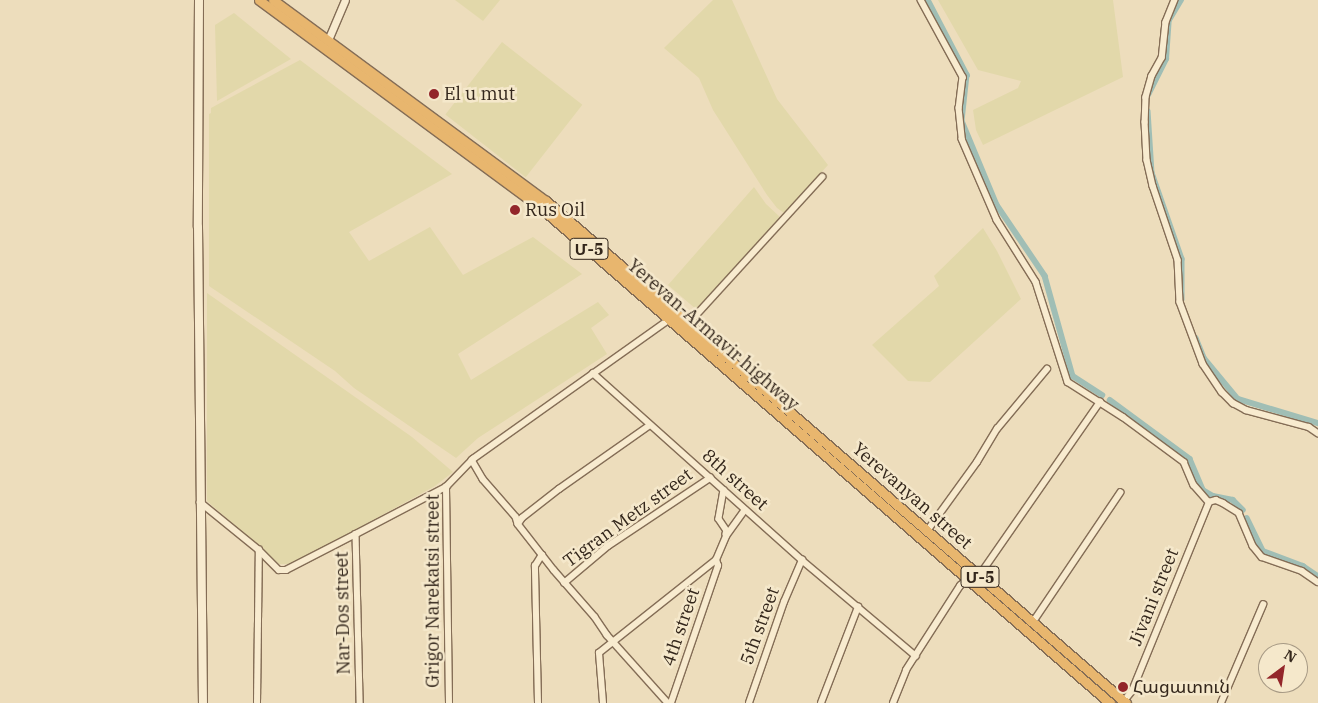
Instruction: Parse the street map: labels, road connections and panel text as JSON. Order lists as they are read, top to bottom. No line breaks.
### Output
{"streets":{"highway":["Մ-5","Yerevan-Armavir highway","Yerevanyan street"],"street":["8th street","Tigran Metz street","Grigor Narekatsi street","Jivani street","Nar-Dos street","5th street","4th street"]},"crossings":[["Մ-5","Yerevan-Armavir highway"],["Yerevan-Armavir highway","Yerevanyan street"],["Yerevan-Armavir highway","Grigor Narekatsi street"],["8th street","Tigran Metz street"],["8th street","Grigor Narekatsi street"],["8th street","5th street"],["8th street","4th street"],["Yerevanyan street","Jivani street"],["Tigran Metz street","Grigor Narekatsi street"],["Tigran Metz street","4th street"]],"places":["El u mut","Rus Oil","Հացատուն"],"north":"top right"}
